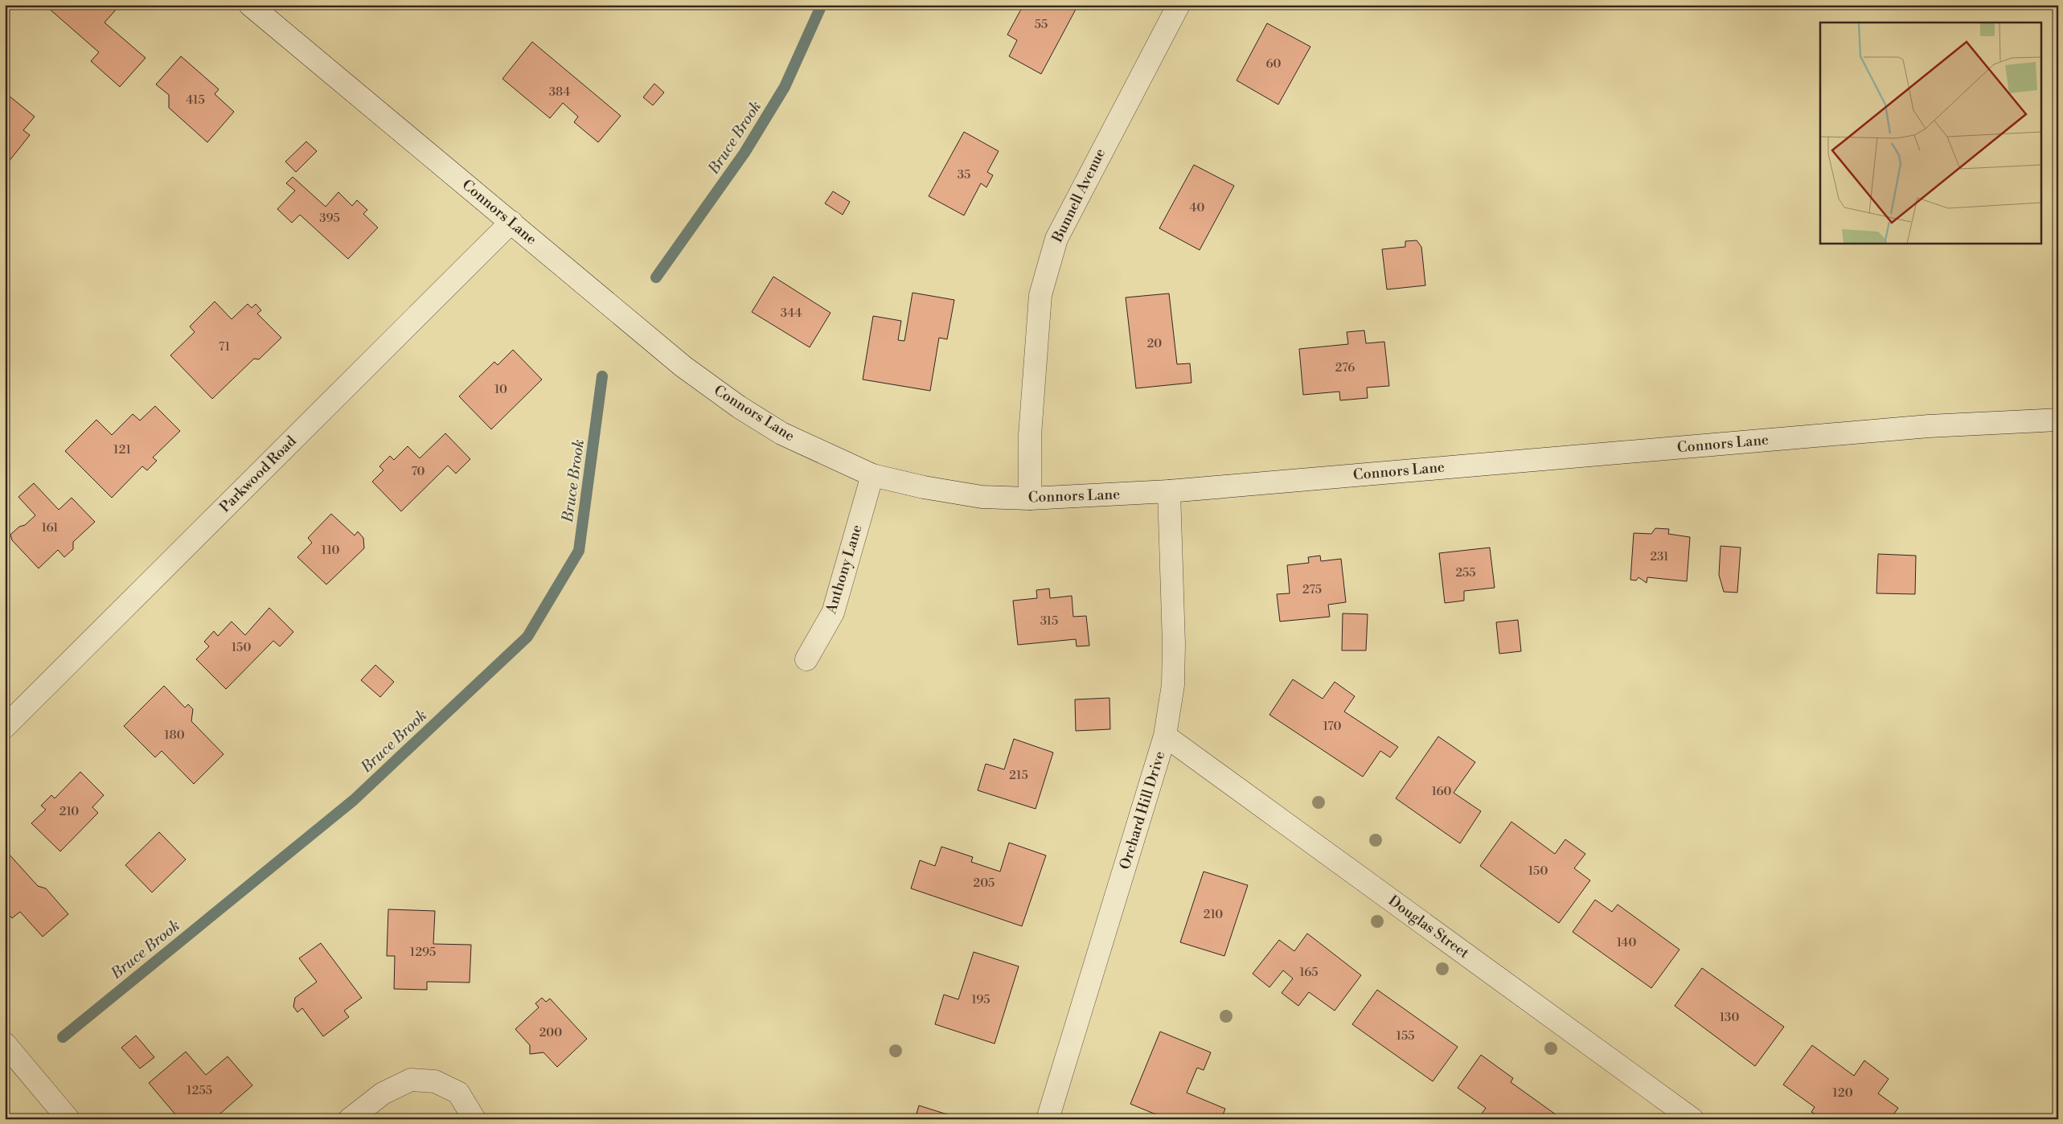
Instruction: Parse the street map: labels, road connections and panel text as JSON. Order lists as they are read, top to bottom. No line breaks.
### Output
{"streets":{"street":["Bunnell Avenue","Connors Lane","Parkwood Road","Anthony Lane","Orchard Hill Drive","Douglas Street"]},"crossings":[["Bunnell Avenue","Connors Lane"],["Connors Lane","Parkwood Road"],["Connors Lane","Anthony Lane"],["Connors Lane","Orchard Hill Drive"],["Orchard Hill Drive","Douglas Street"]],"water":["Bruce Brook"],"house_numbers":["55","60","384","415","35","40","395","344","20","71","276","10","121","70","161","110","231","255","275","315","150","170","180","215","160","210","150","205","210","140","1295","165","195","130","200","155","1255","120"]}
